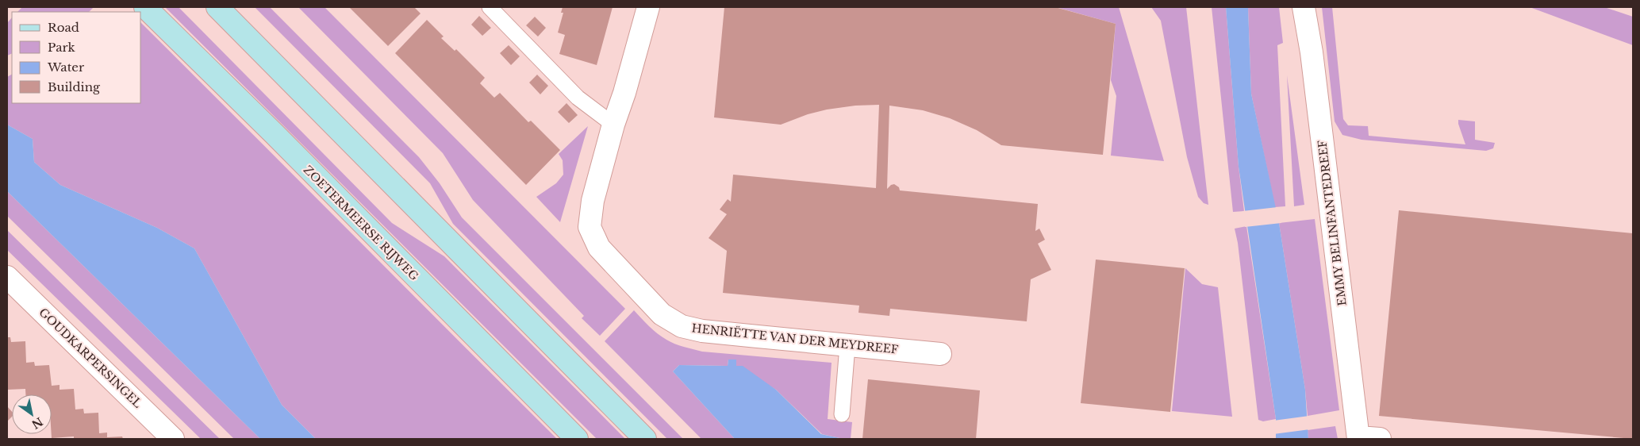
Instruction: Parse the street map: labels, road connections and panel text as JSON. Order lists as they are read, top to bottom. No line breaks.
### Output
{"streets":{"main road":["ZOETERMEERSE RIJWEG"],"street":["EMMY BELINFANTEDREEF","HENRIËTTE VAN DER MEYDREEF","GOUDKARPERSINGEL"]},"legend":["Road","Park","Water","Building"],"north":"bottom right"}
